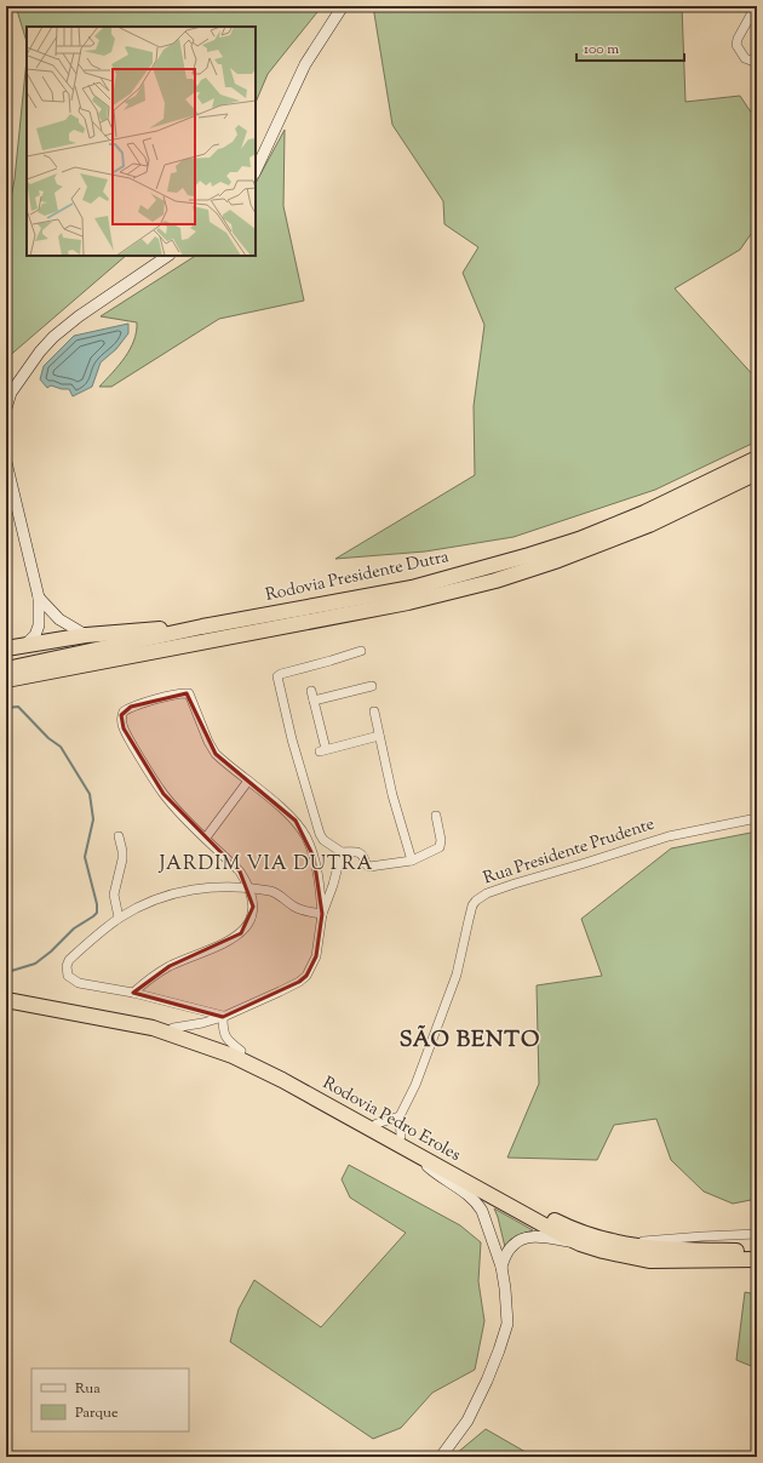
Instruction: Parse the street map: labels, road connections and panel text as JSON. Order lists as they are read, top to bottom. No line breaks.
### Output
{"streets":{"highway":["Rodovia Presidente Dutra","Rodovia Pedro Eroles"],"street":["Rua Presidente Prudente"]},"districts":["JARDIM VIA DUTRA","SÃO BENTO"],"legend":["Rua","Parque"],"scale_bar":"100 m"}
